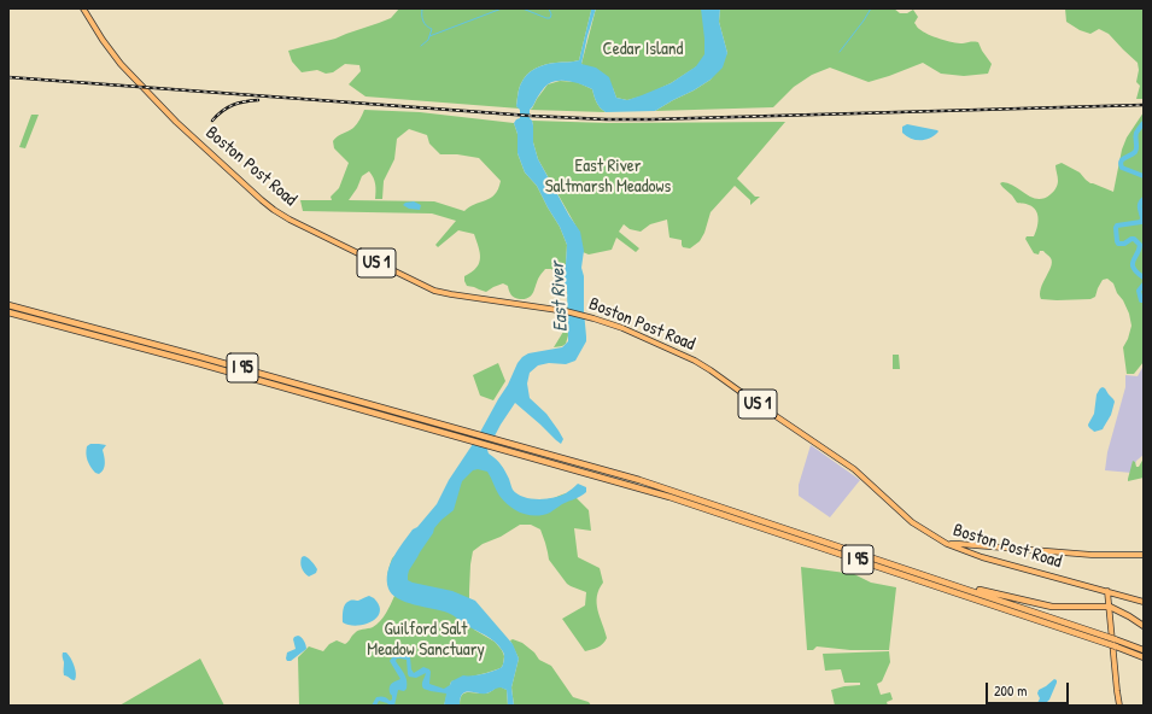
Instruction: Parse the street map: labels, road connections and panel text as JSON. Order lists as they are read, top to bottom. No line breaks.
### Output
{"streets":{"highway":["I 95"],"main road":["Boston Post Road","US 1"]},"water":["East River"],"parks":["Cedar Island","East River Saltmarsh Meadows","Guilford Salt Meadow Sanctuary"],"scale_bar":"200 m"}
